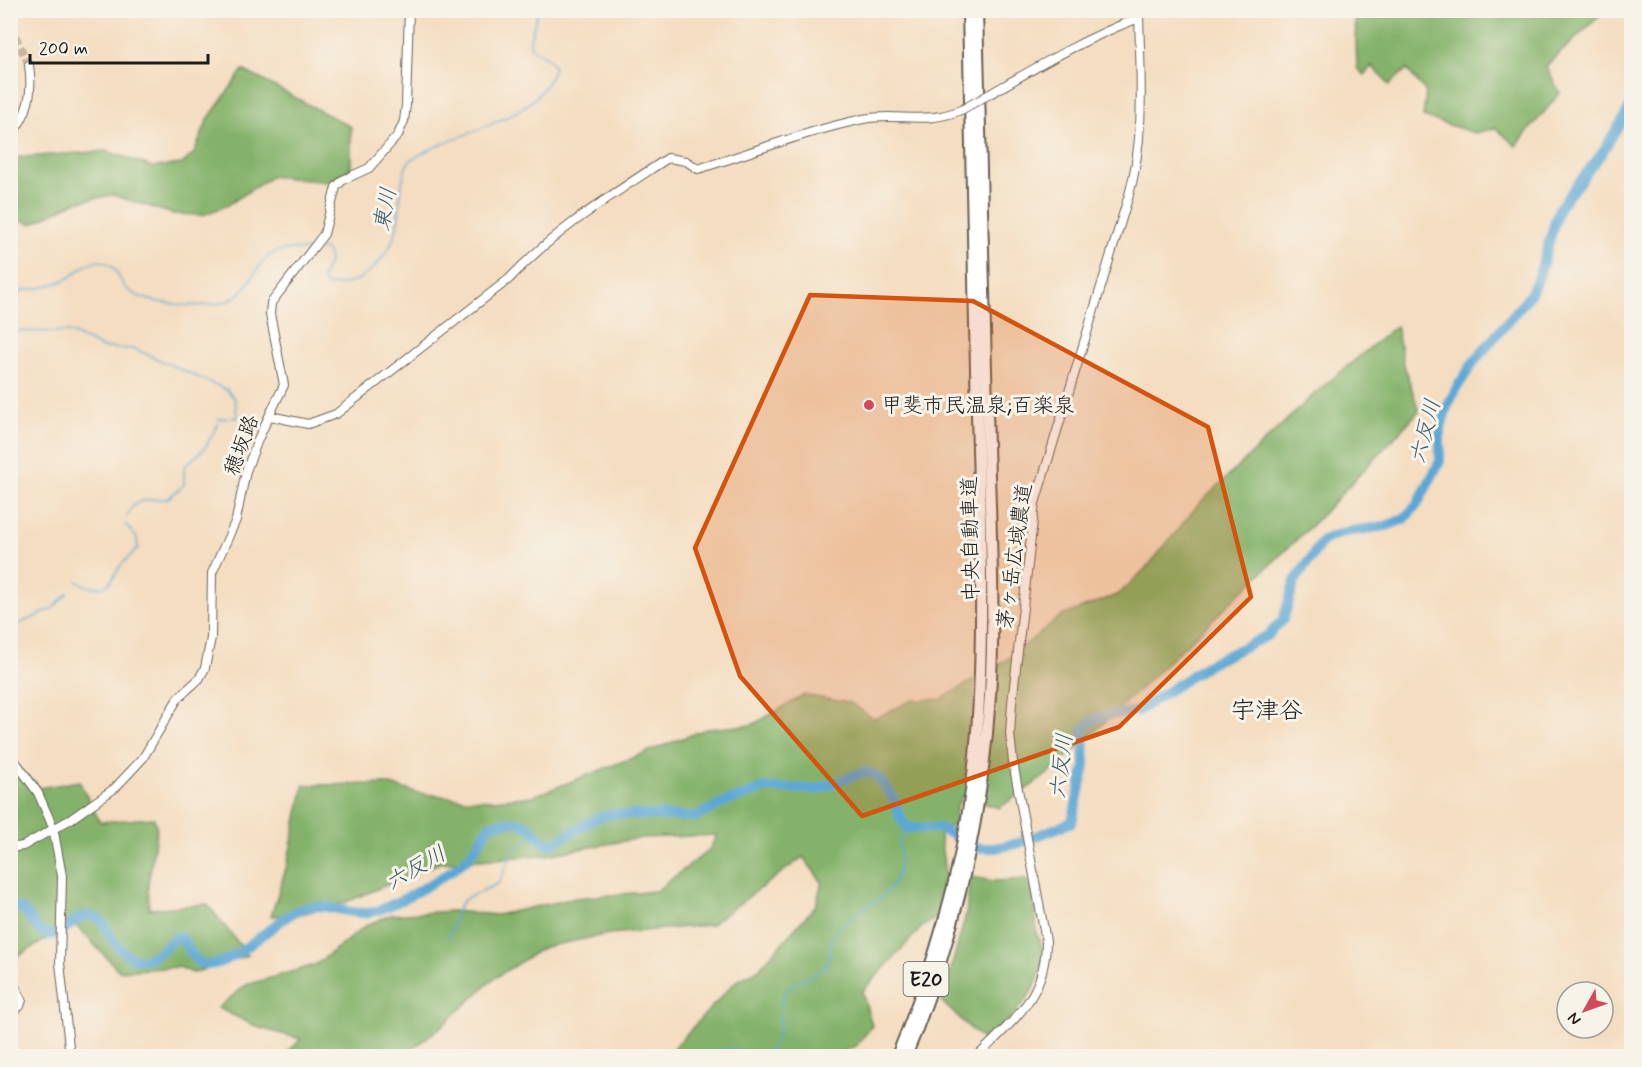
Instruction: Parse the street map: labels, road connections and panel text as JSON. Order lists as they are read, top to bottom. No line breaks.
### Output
{"streets":{"highway":["中央自動車道","E20"],"street":["穂坂路","茅ヶ岳広域農道"]},"districts":["宇津谷"],"water":["東川","六反川"],"places":["甲斐市民温泉;百楽泉"],"scale_bar":"200 m","north":"bottom left"}
